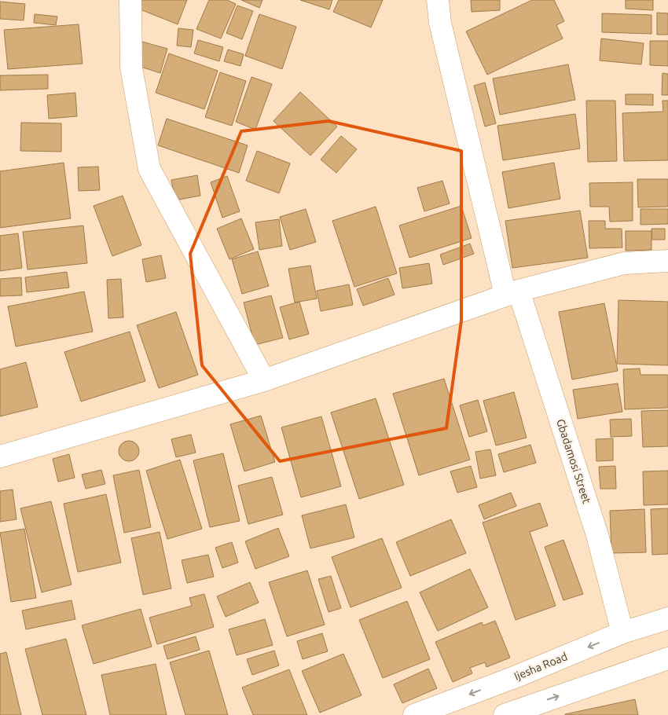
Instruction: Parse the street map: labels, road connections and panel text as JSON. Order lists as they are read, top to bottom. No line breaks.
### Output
{"streets":{"street":["Gbadamosi Street","Ijesha Road"]},"crossings":[["Gbadamosi Street","Ijesha Road"]]}
